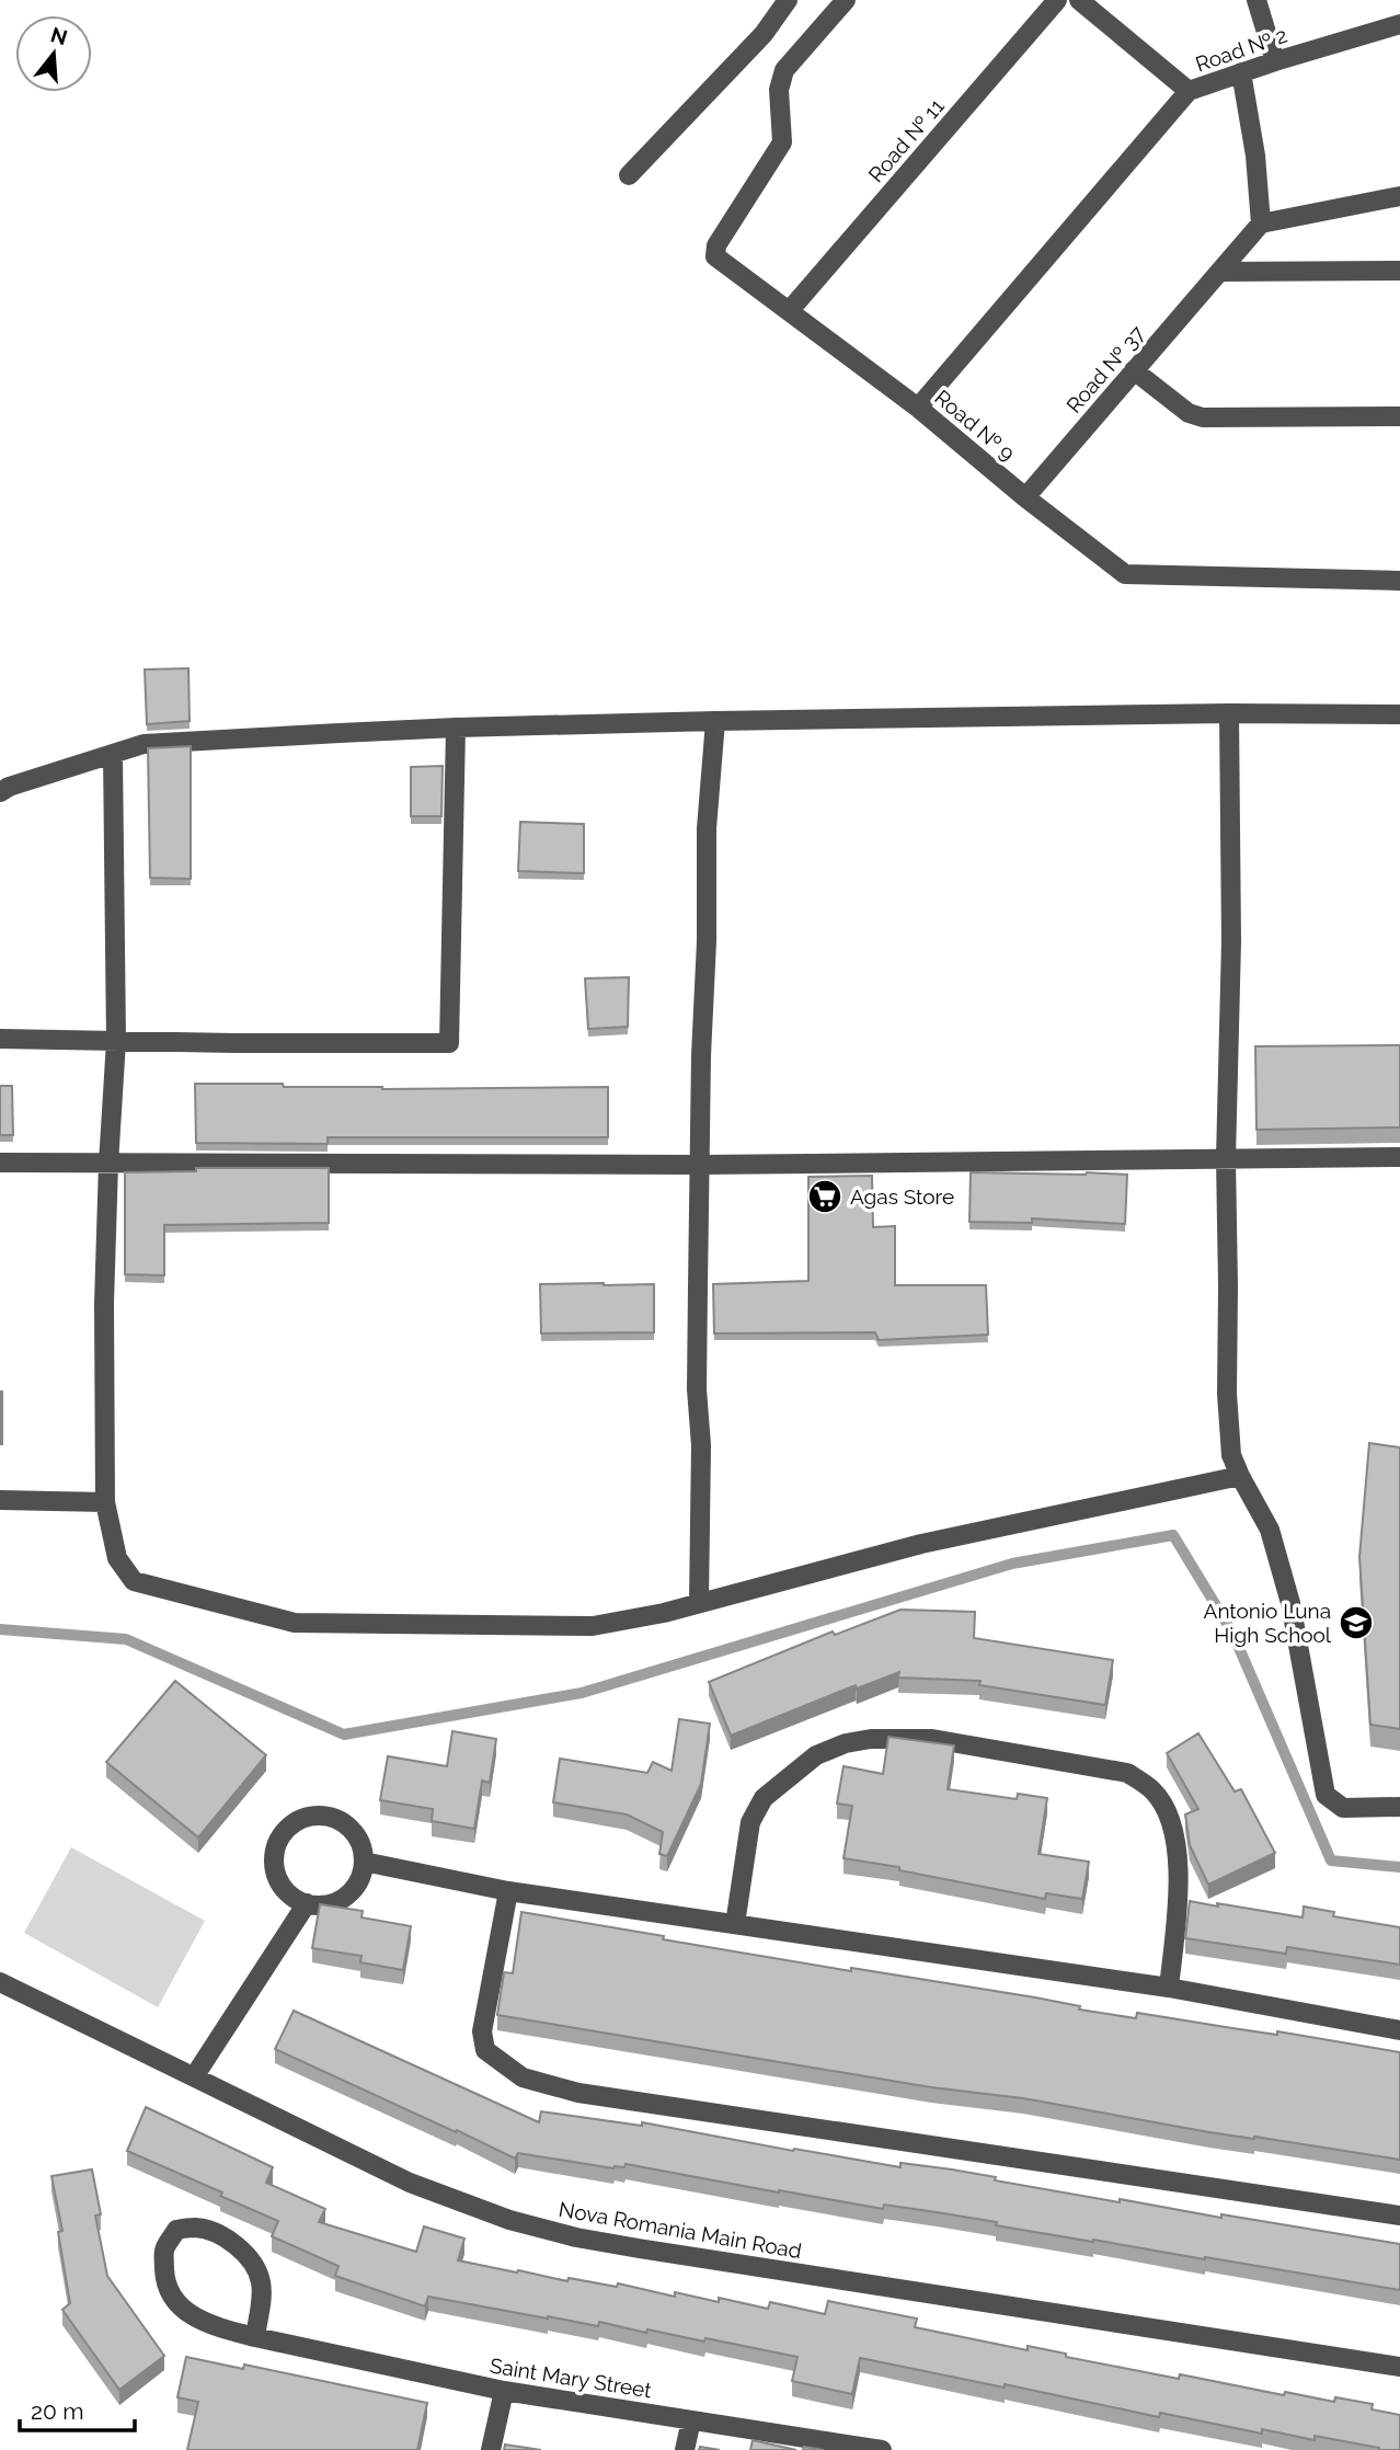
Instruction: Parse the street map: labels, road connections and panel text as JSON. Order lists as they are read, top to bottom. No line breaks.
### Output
{"streets":{"street":["Road № 2","Road № 11","Road № 37","Road № 9","Nova Romania Main Road","Saint Mary Street"]},"crossings":[["Road № 11","Road № 9"],["Road № 37","Road № 9"]],"places":{"supermarket":["Agas Store"],"school or university":["Antonio Luna High School"]},"scale_bar":"20 m","north":"top"}
